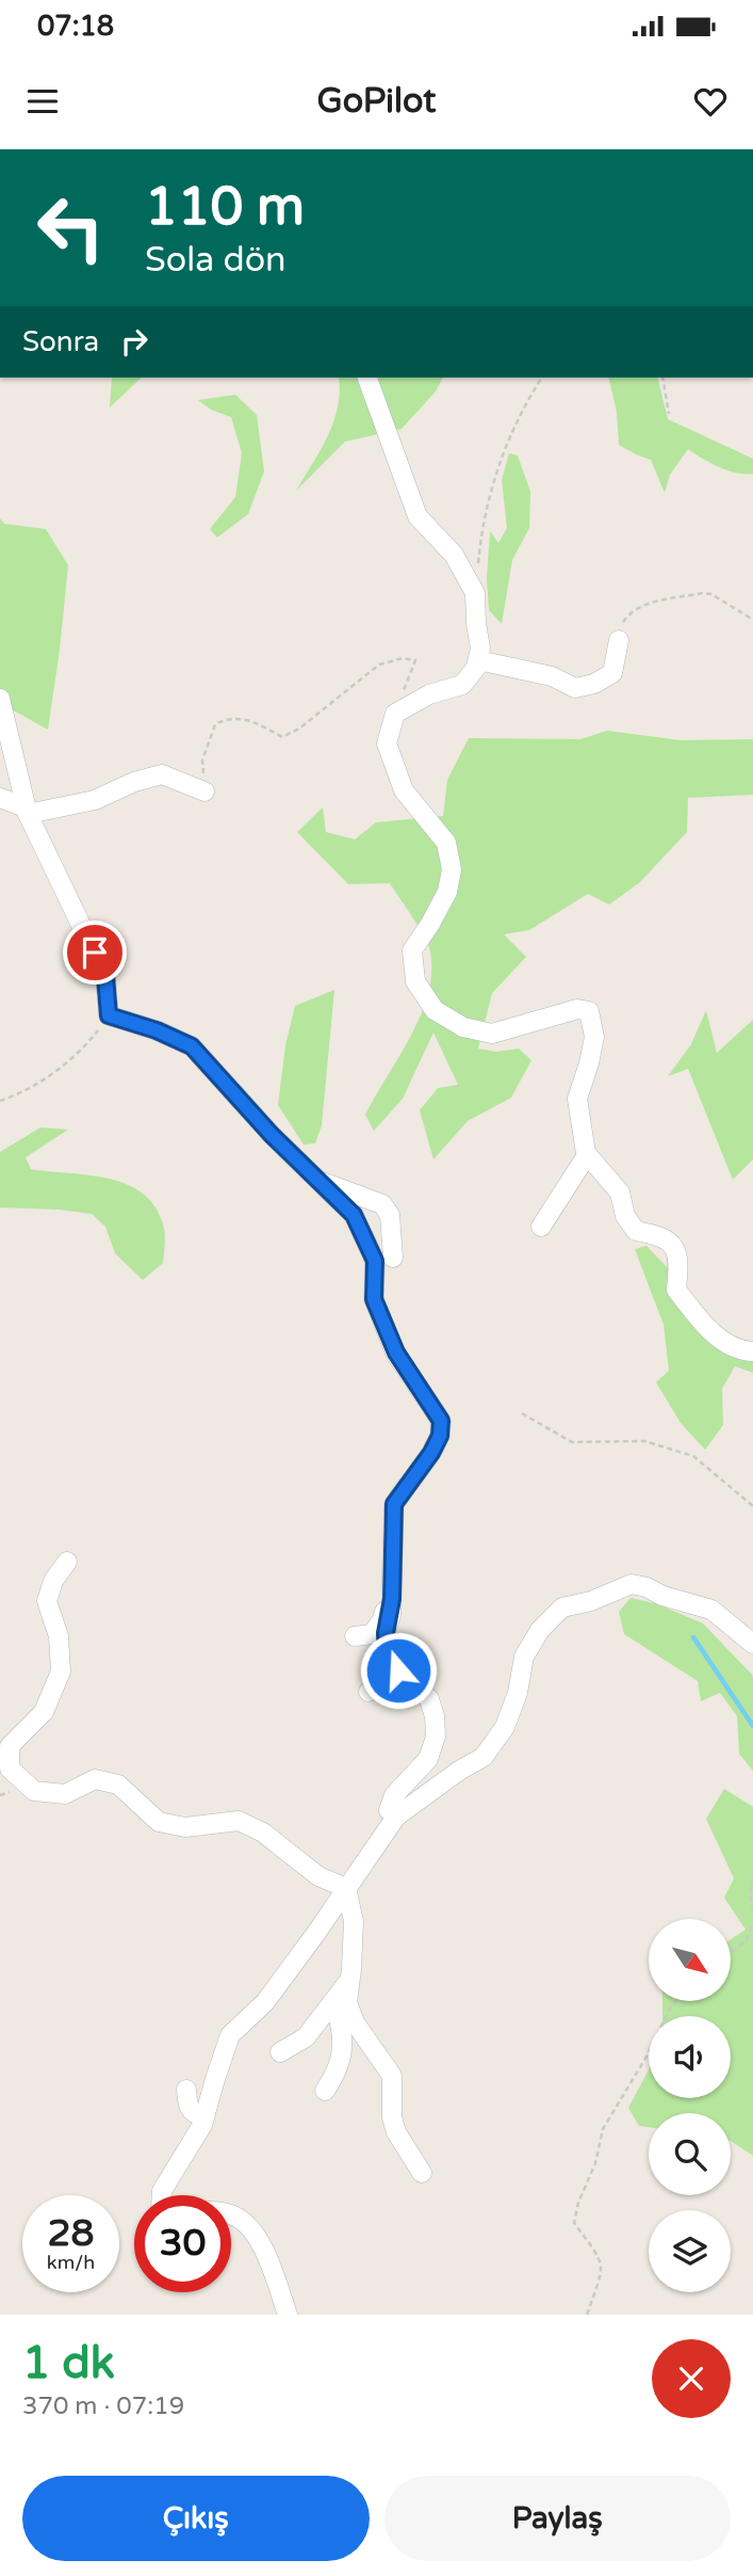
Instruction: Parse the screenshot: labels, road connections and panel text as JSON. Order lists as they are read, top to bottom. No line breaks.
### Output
{"north":"bottom right","page":{"status":"07:18","header":"GoPilot","turn":["110 m","Sola dön"],"then":"Sonra","speed":"28 km/h","limit":"30","heading":["1 dk","370 m · 07:19"],"buttons":["Çıkış","Paylaş"]}}
